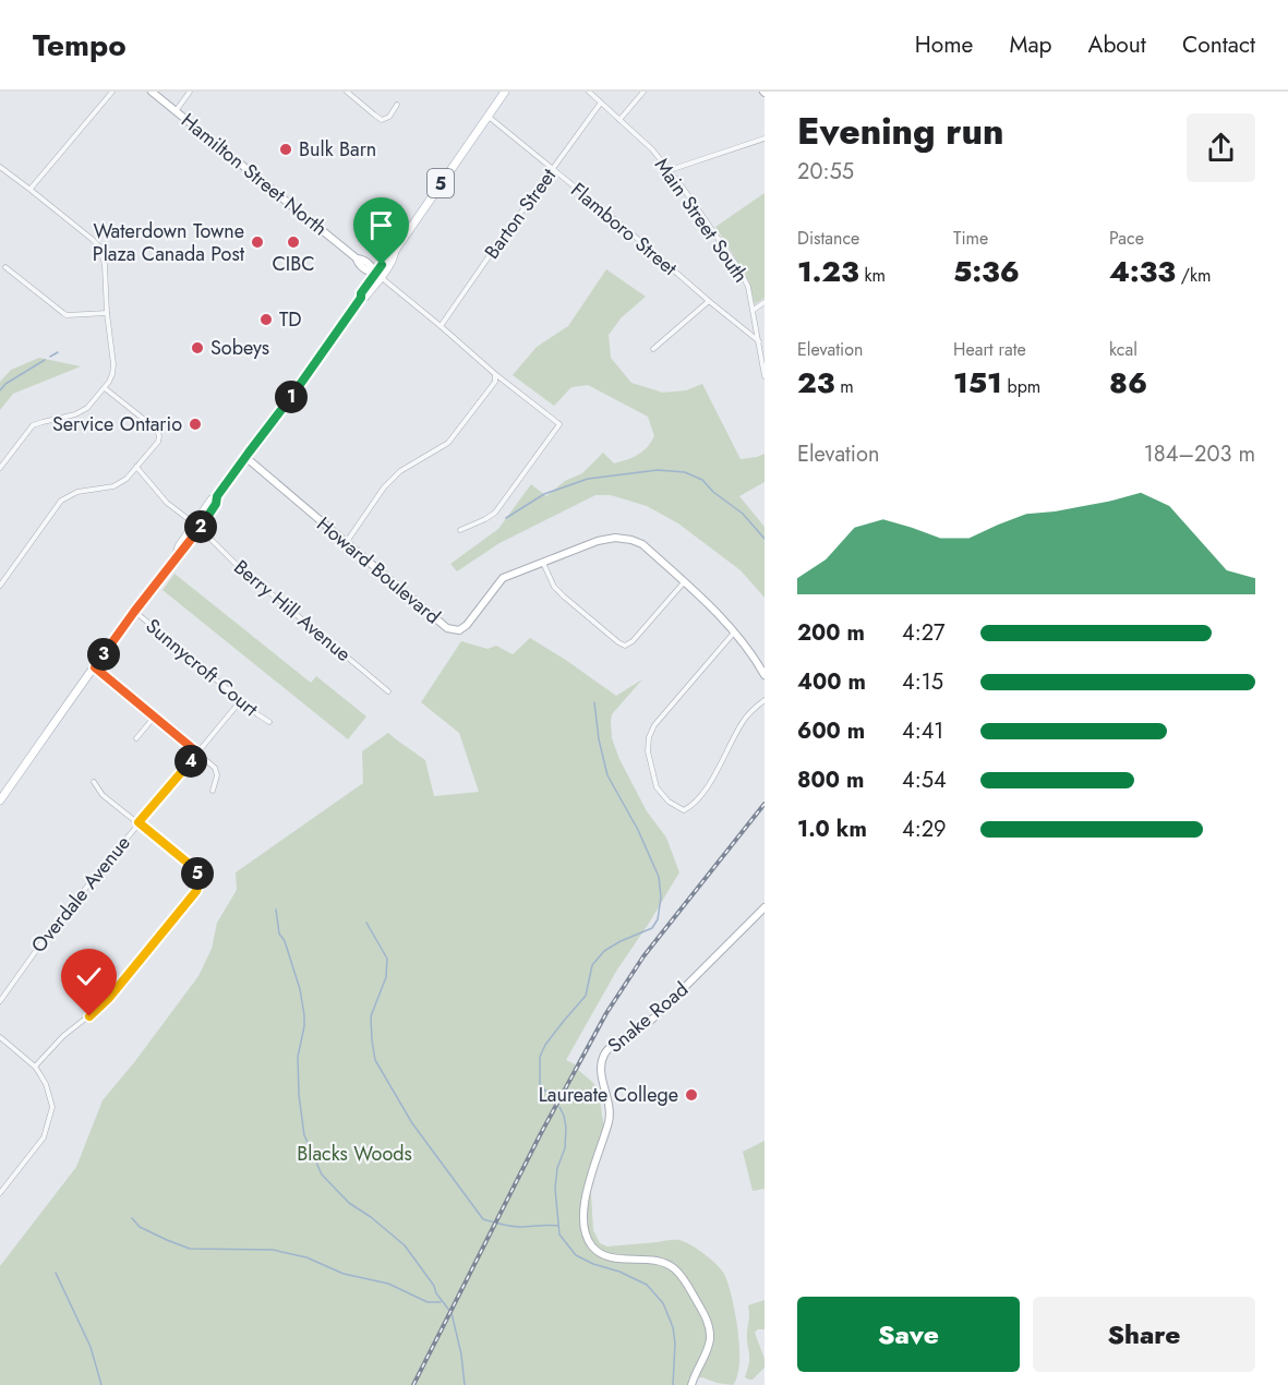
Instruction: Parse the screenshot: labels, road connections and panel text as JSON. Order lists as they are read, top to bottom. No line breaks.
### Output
{"streets":{"main road":["5"],"street":["Hamilton Street North","Barton Street","Main Street South","Flamboro Street","Howard Boulevard","Berry Hill Avenue","Sunnycroft Court","Overdale Avenue","Snake Road"]},"crossings":[["Hamilton Street North","5"],["5","Flamboro Street"],["5","Howard Boulevard"],["5","Berry Hill Avenue"],["5","Sunnycroft Court"],["Barton Street","Main Street South"],["Barton Street","Flamboro Street"],["Main Street South","Flamboro Street"],["Sunnycroft Court","Overdale Avenue"]],"parks":["Blacks Woods"],"places":["Bulk Barn","Waterdown Towne Plaza Canada Post","CIBC","TD","Sobeys","Service Ontario","Laureate College"],"page":{"header":"Tempo","nav":["Home","Map","About","Contact"],"heading":["Evening run","20:55"],"stats":[["Distance","1.23 km"],["Time","5:36"],["Pace","4:33 /km"],["Elevation","23 m"],["Heart rate","151 bpm"],["kcal","86"]],"pins":["1","2","3","4","5"],"chart":["Elevation","184–203 m"],"list":[{"name":"200 m","note":"4:27"},{"name":"400 m","note":"4:15"},{"name":"600 m","note":"4:41"},{"name":"800 m","note":"4:54"},{"name":"1.0 km","note":"4:29"}],"buttons":["Save","Share"]}}
